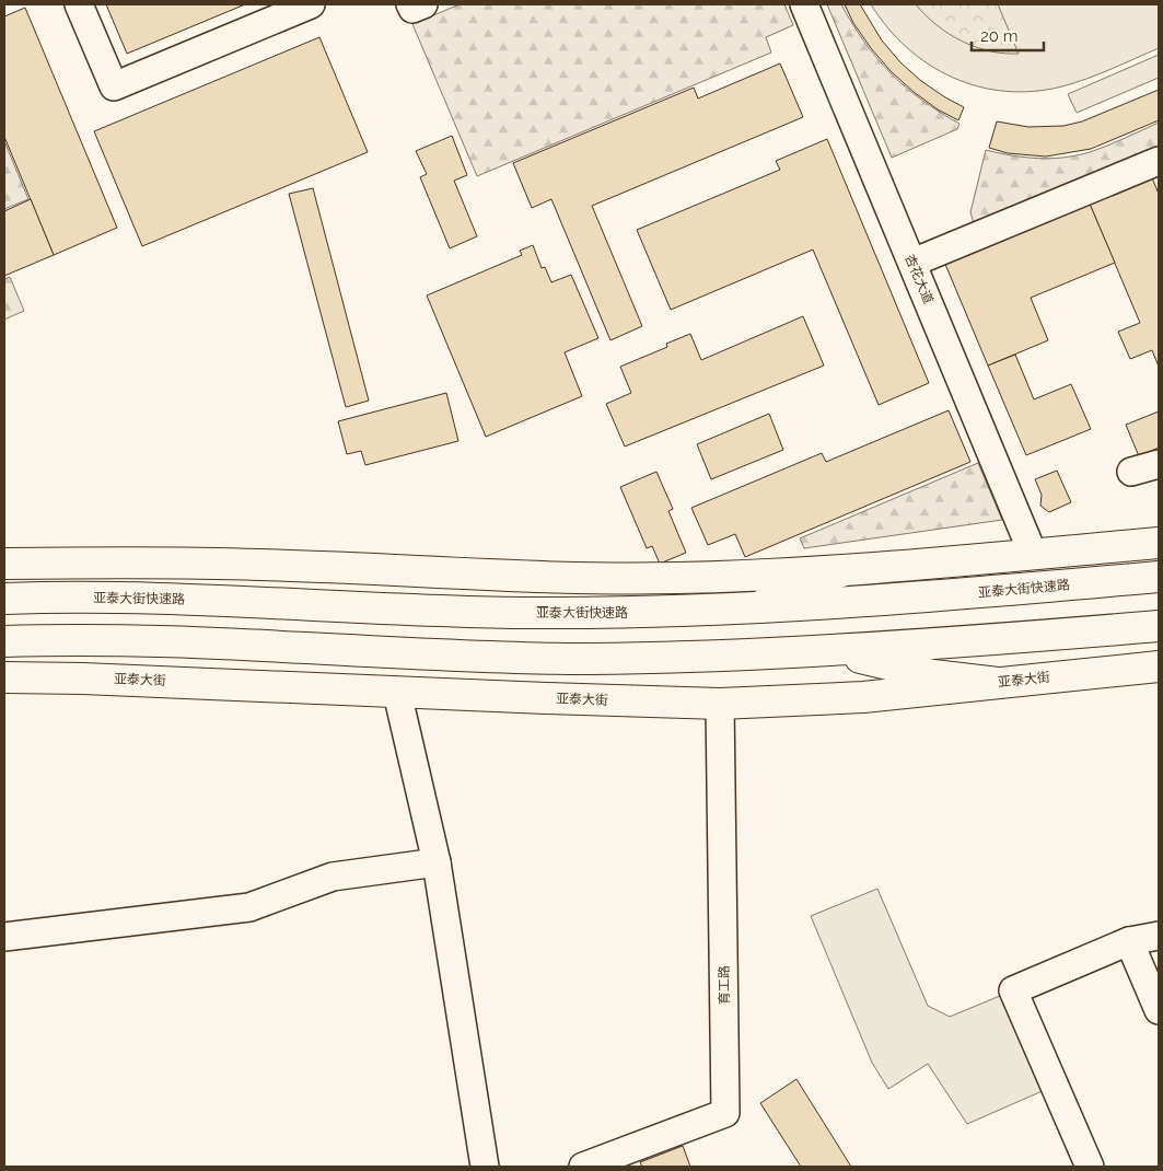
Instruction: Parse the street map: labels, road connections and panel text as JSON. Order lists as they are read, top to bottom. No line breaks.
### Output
{"streets":{"main road":["亚泰大街快速路","亚泰大街"],"street":["杏花大道","育工路"]},"crossings":[["亚泰大街","育工路"]],"scale_bar":"20 m"}
